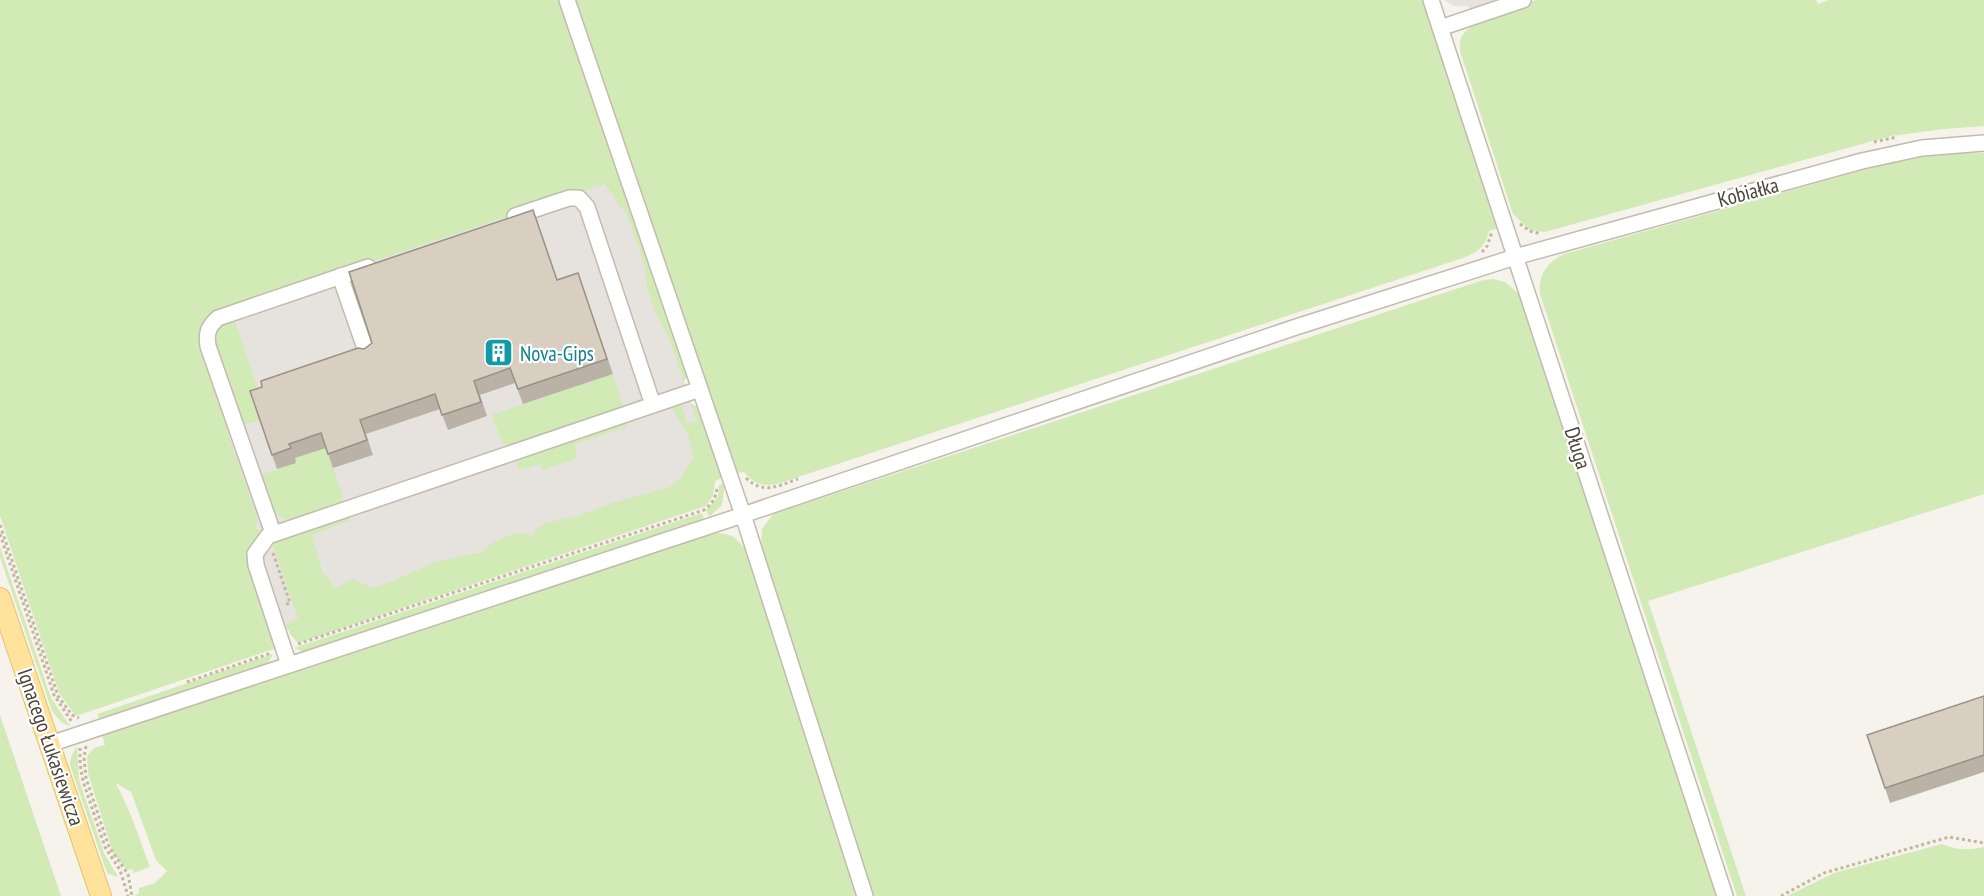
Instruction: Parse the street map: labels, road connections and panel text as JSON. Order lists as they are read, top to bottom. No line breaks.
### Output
{"streets":{"main road":["Ignacego Łukasiewicza"],"street":["Kobiałka","Długa"]},"crossings":[["Kobiałka","Długa"],["Kobiałka","Ignacego Łukasiewicza"]],"places":{"building":["Nova-Gips"]}}
